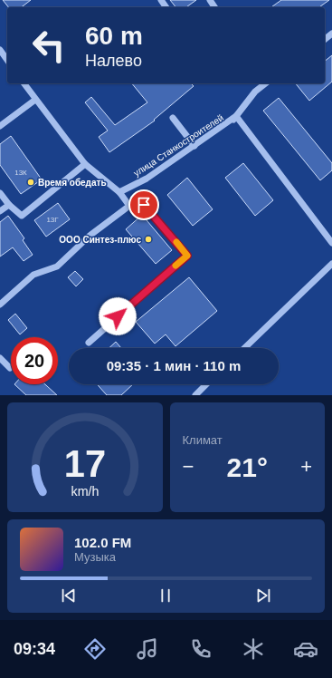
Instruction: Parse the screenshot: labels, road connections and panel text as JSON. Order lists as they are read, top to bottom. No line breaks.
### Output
{"streets":{"lane":["улица Станкостроителей"]},"places":["Время обедать","ООО Синтез-плюс"],"house_numbers":["13К","13Г"],"page":{"turn":["60 m","Налево"],"limit":"20","trip":"09:35 · 1 мин · 110 m","tile":"Климат","heat":["−","21°","+"],"song":["102.0 FM","Музыка"],"tabs":"09:34","gauge":["17","km/h"]}}
